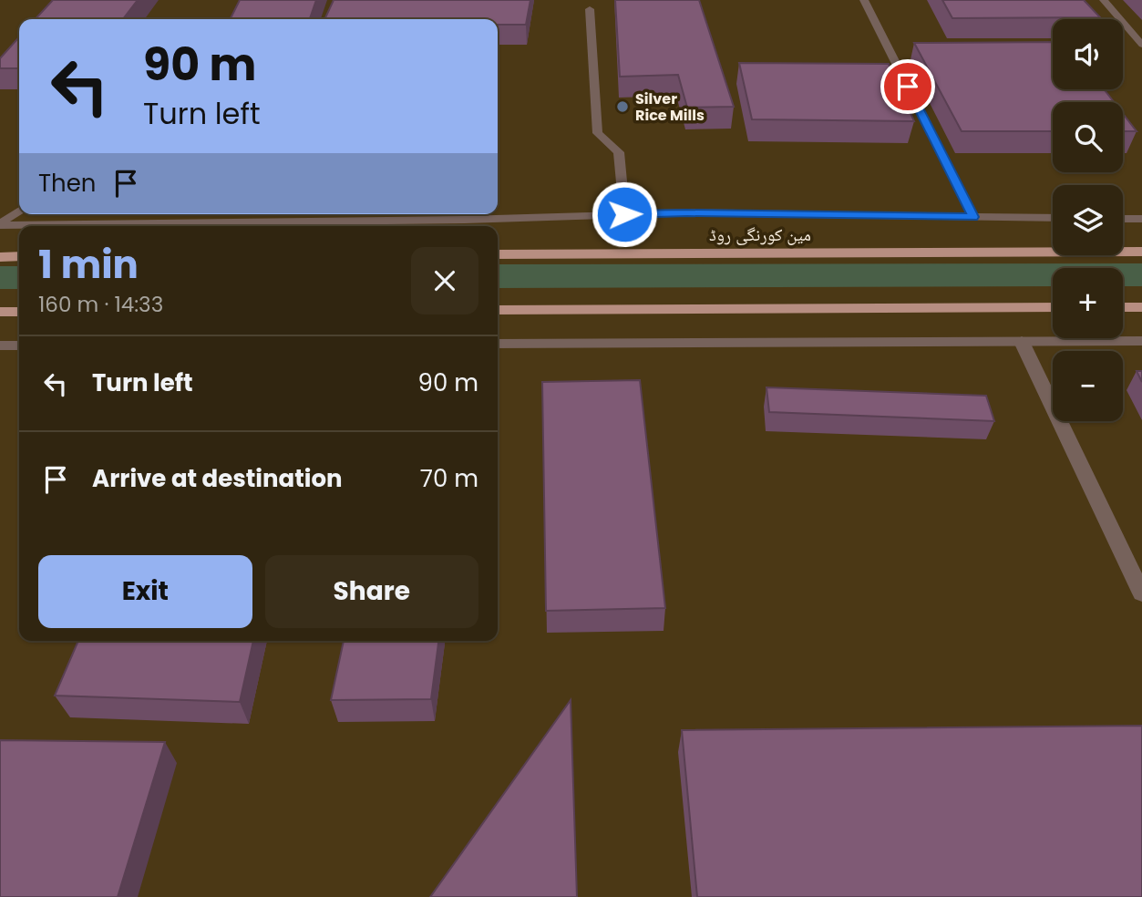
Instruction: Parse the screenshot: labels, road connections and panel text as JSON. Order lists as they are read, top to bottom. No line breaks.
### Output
{"streets":{"main road":["مین کورنگی روڈ"]},"places":["Silver Rice Mills"],"page":{"map_buttons":["+","−"],"turn":["90 m","Turn left"],"then":"Then","heading":["1 min","160 m · 14:33"],"list":[{"name":"Turn left","value":"90 m"},{"name":"Arrive at destination","value":"70 m"}],"buttons":["Exit","Share"]}}
